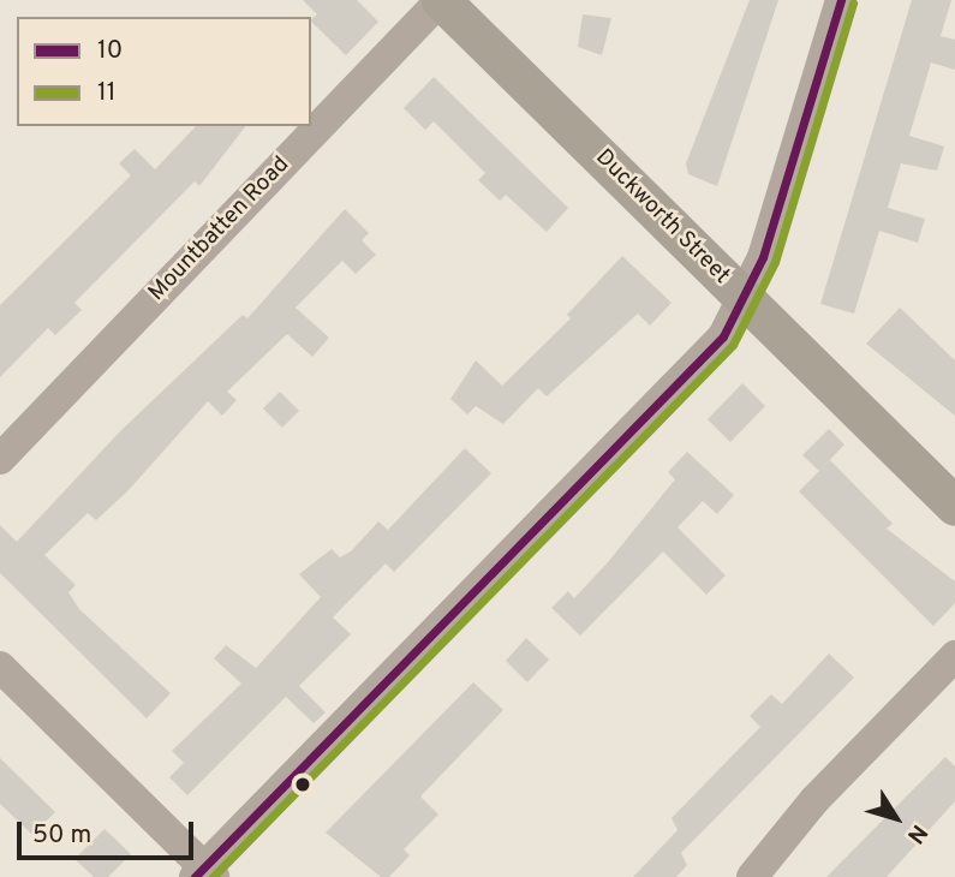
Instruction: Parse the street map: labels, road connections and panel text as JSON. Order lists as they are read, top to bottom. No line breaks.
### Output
{"streets":{"main road":["Duckworth Street"],"street":["Mountbatten Road"]},"crossings":[["Duckworth Street","Mountbatten Road"]],"lines":["transit line 10","transit line 11"],"legend":["10","11"],"scale_bar":"50 m","north":"bottom right"}
